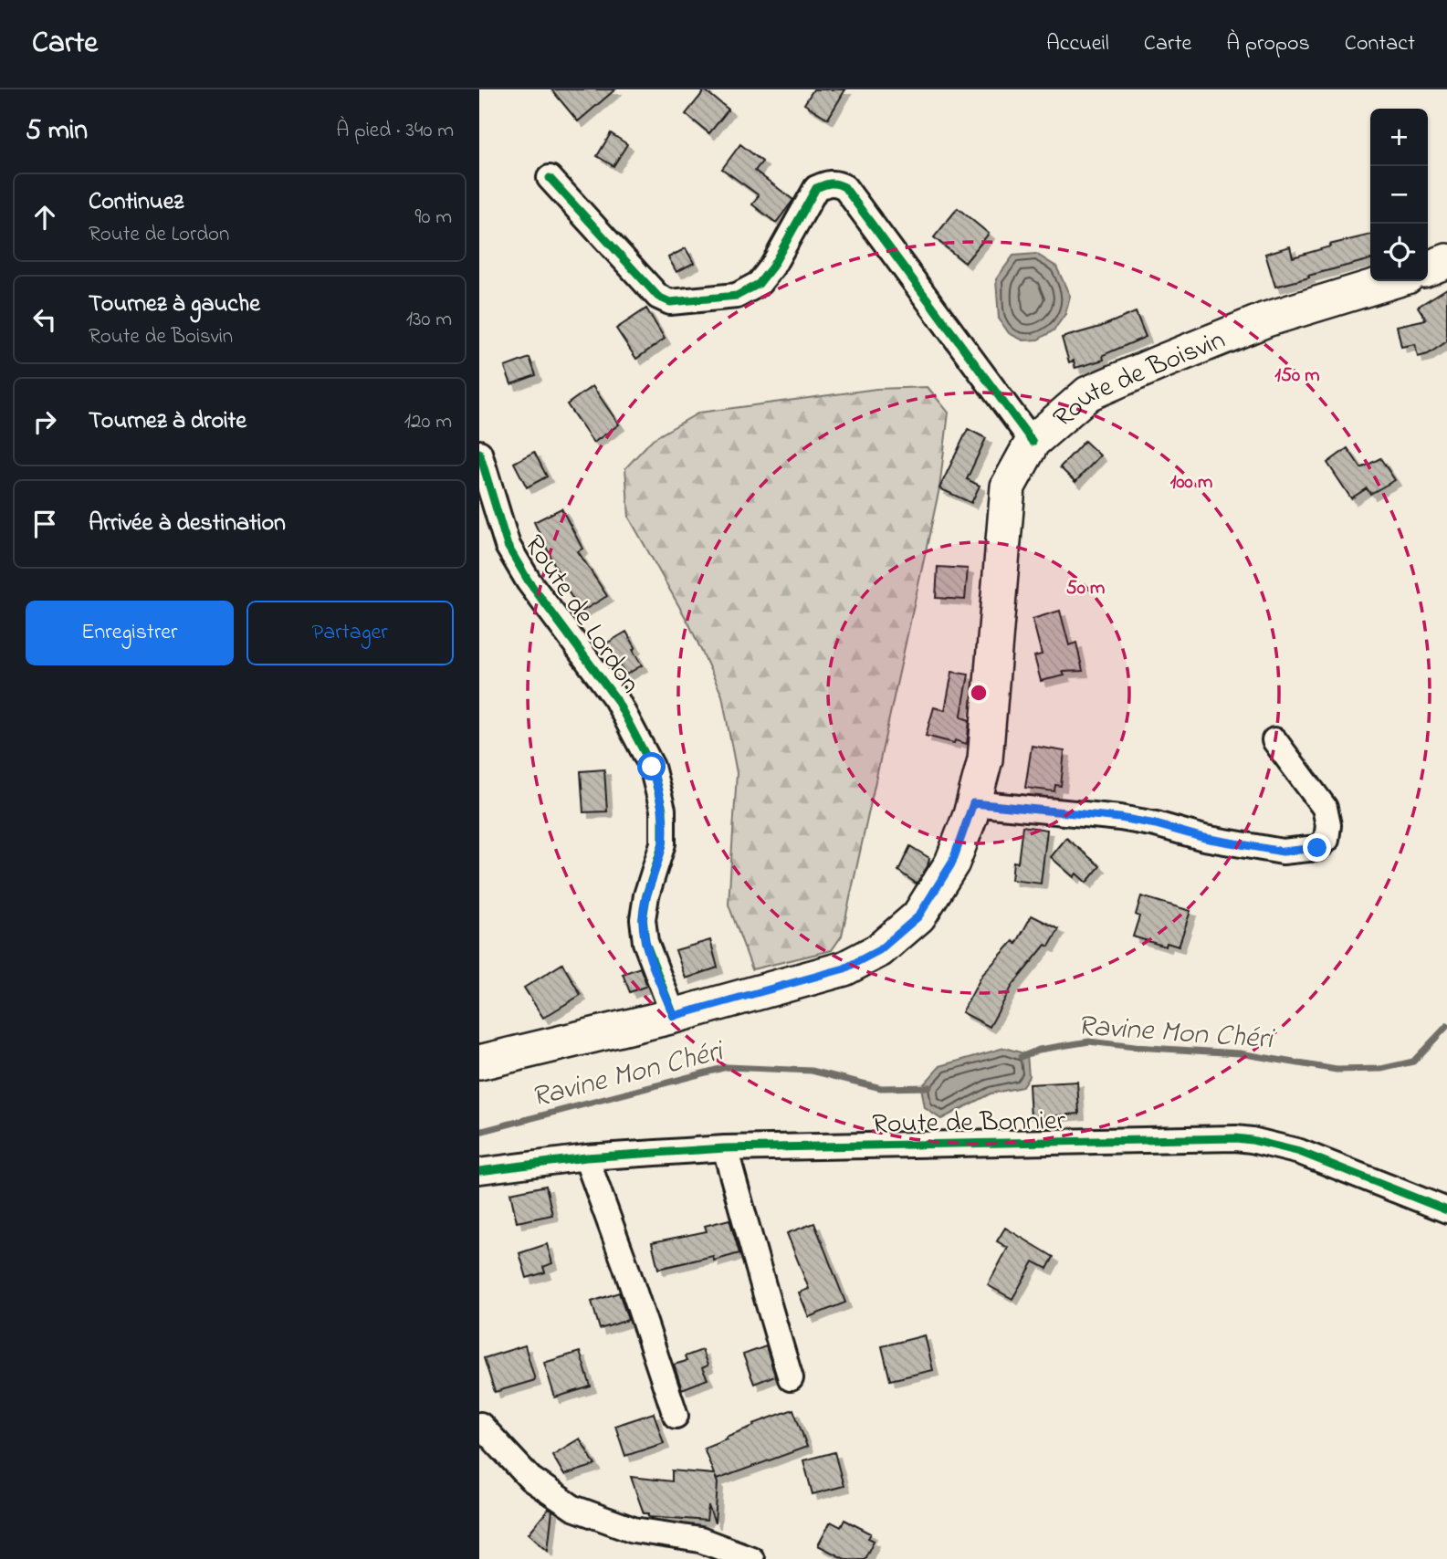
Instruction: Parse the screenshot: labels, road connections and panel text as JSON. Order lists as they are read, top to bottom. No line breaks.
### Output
{"streets":{"main road":["Route de Boisvin"],"street":["Route de Lordon","Route de Bonnier"]},"crossings":[["Route de Boisvin","Route de Lordon"]],"water":["Ravine Mon Chéri"],"page":{"header":"Carte","nav":["Accueil","Carte","À propos","Contact"],"heading":["5 min","À pied · 340 m"],"map_buttons":["+","−"],"list":[["Continuez","Route de Lordon","90 m"],["Tournez à gauche","Route de Boisvin","130 m"],["Tournez à droite","120 m"],"Arrivée à destination"],"buttons":["Enregistrer","Partager"]},"rings":["150 m","100 m","50 m"]}
